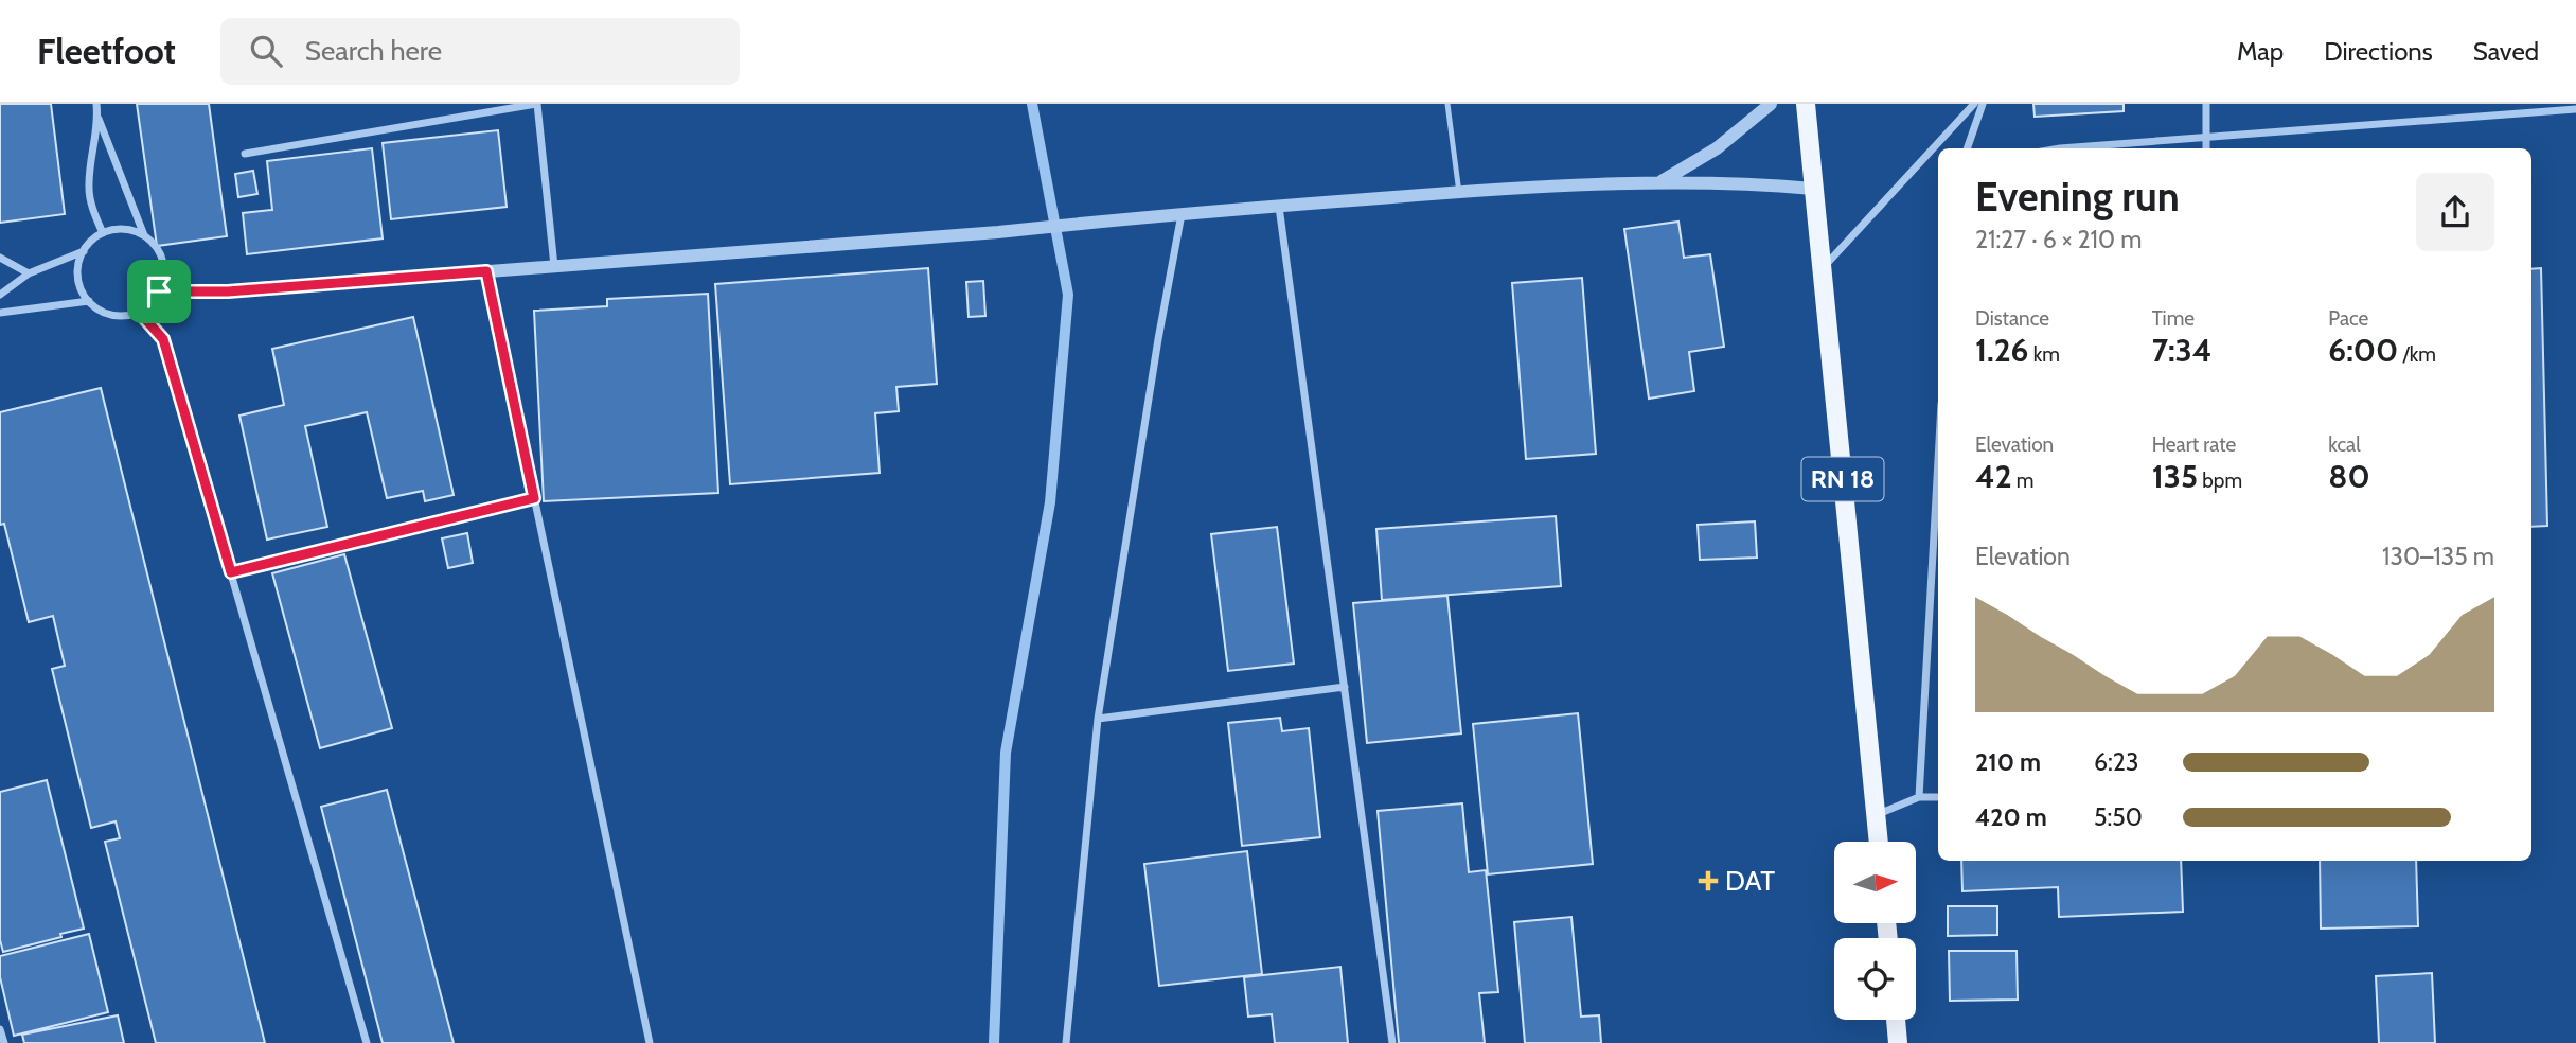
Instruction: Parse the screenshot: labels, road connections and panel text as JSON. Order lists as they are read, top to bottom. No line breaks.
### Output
{"streets":{"main road":["RN 18"]},"places":{"health":["DAT"]},"north":"right","page":{"header":"Fleetfoot","search":"Search here","nav":["Map","Directions","Saved"],"heading":["Evening run","21:27 · 6 × 210 m"],"stats":[["Distance","1.26 km"],["Time","7:34"],["Pace","6:00 /km"],["Elevation","42 m"],["Heart rate","135 bpm"],["kcal","80"]],"chart":["Elevation","130–135 m"],"list":[{"name":"210 m","note":"6:23"},{"name":"420 m","note":"5:50"}]}}
